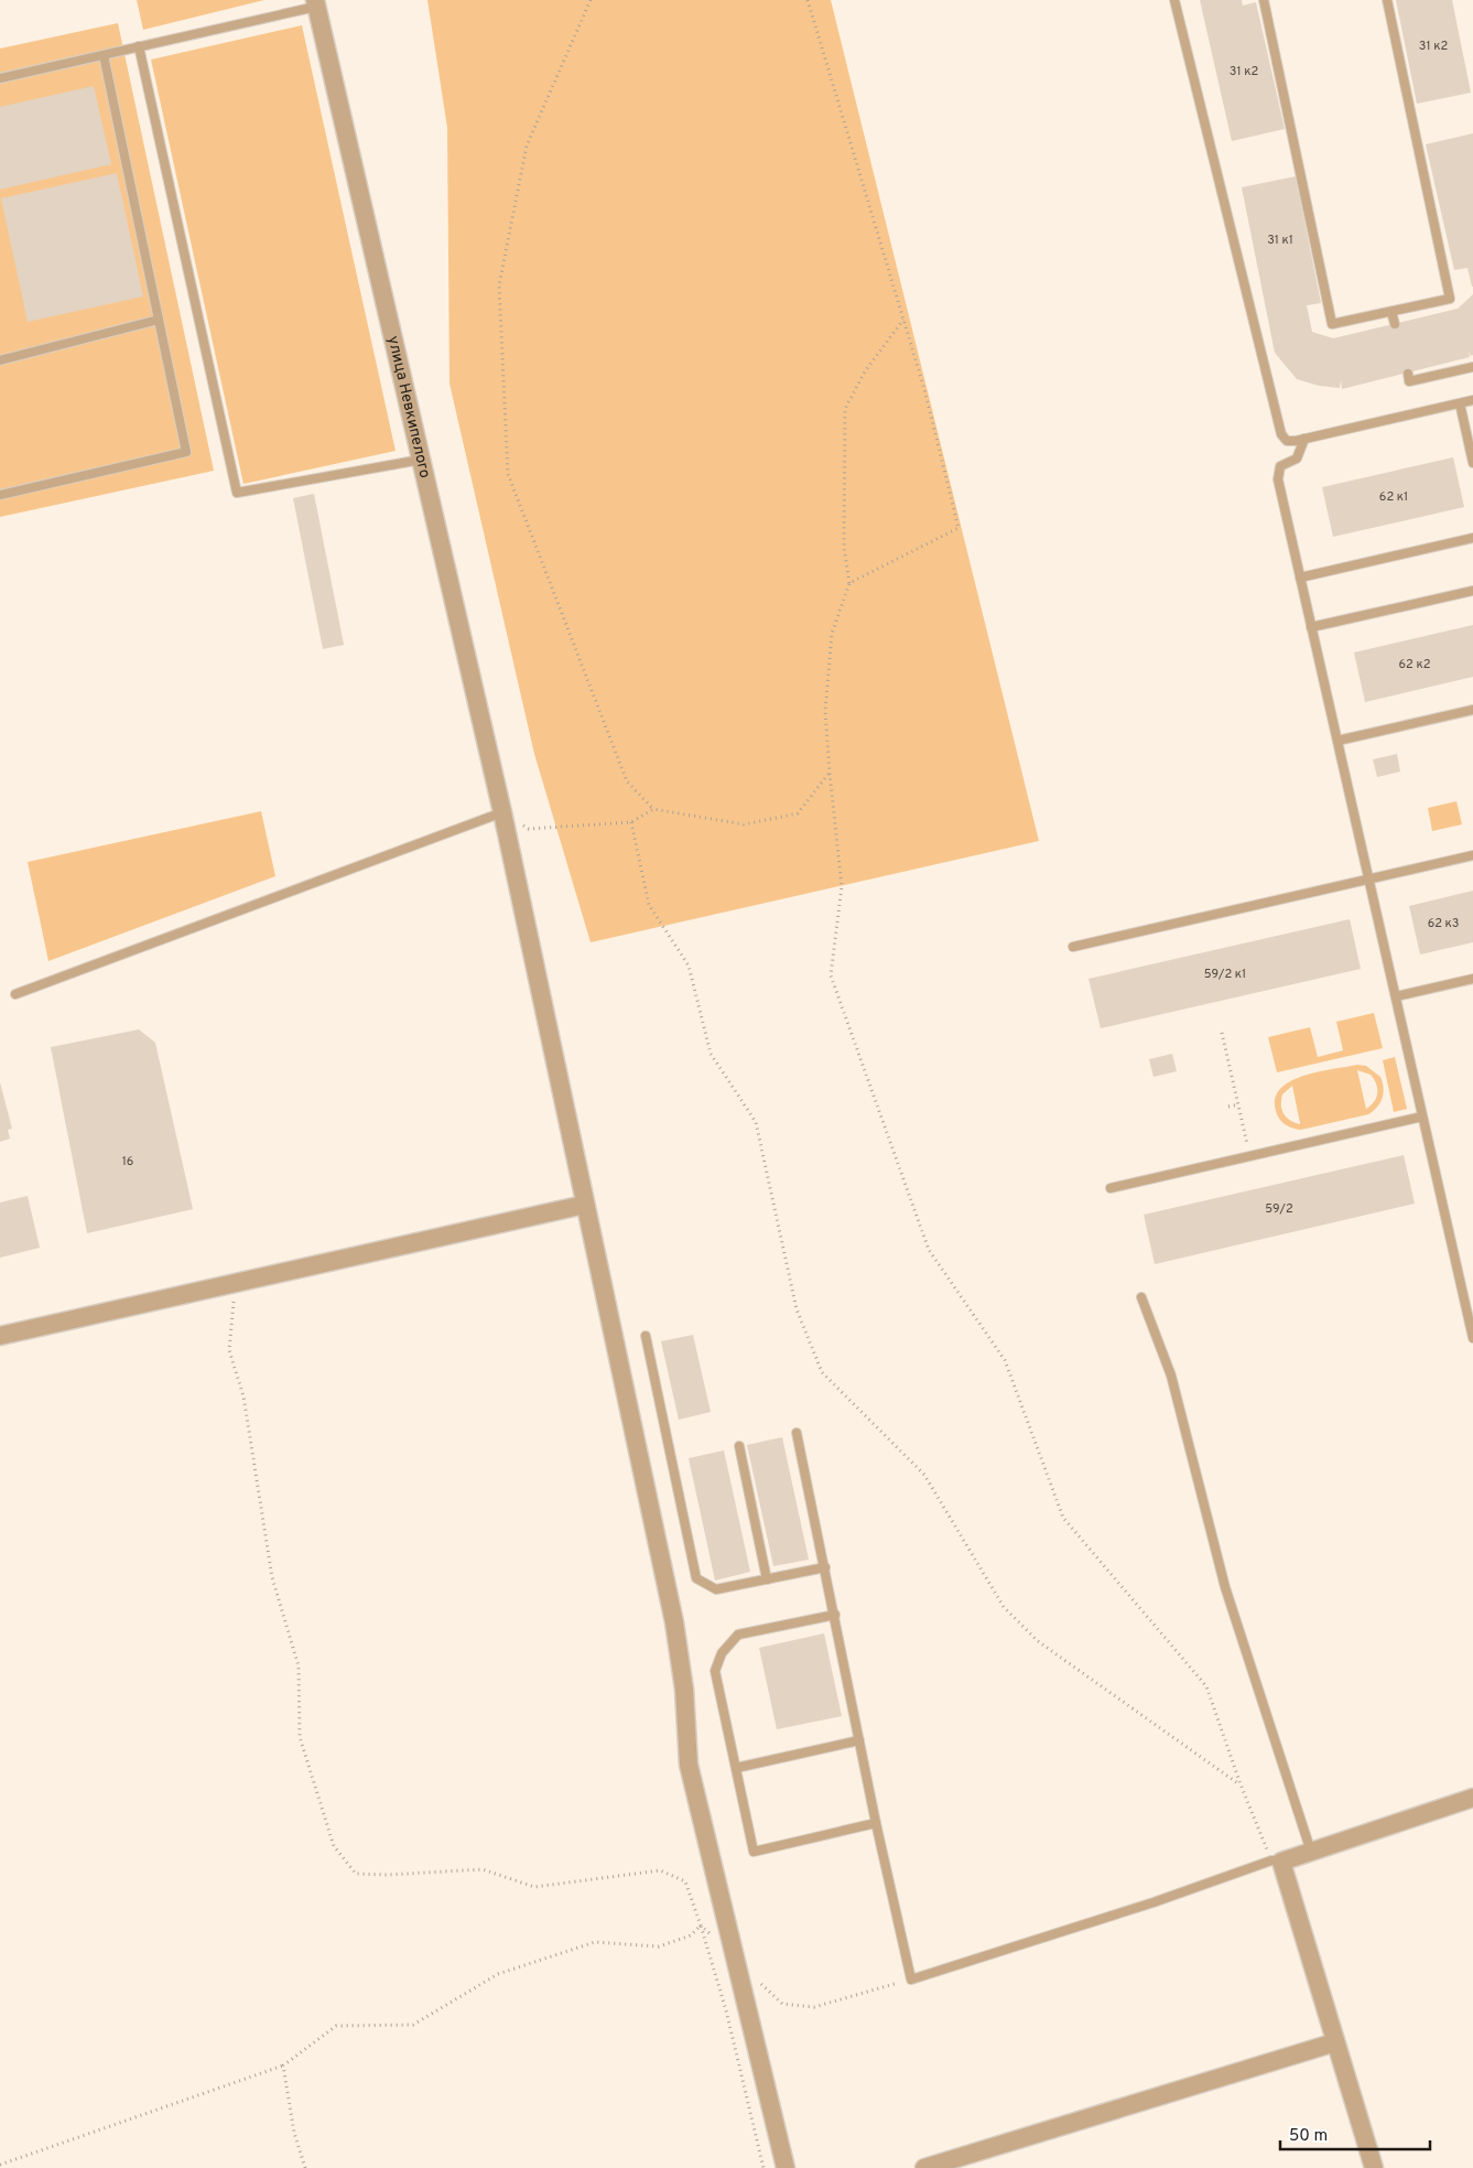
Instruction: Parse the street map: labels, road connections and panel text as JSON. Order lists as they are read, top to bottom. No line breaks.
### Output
{"streets":{"street":["улица Невкипелого"]},"house_numbers":["31 к2","31 к2","31 к1","62 к1","62 к2","62 к3","59/2 к1","16","59/2"],"scale_bar":"50 m"}
